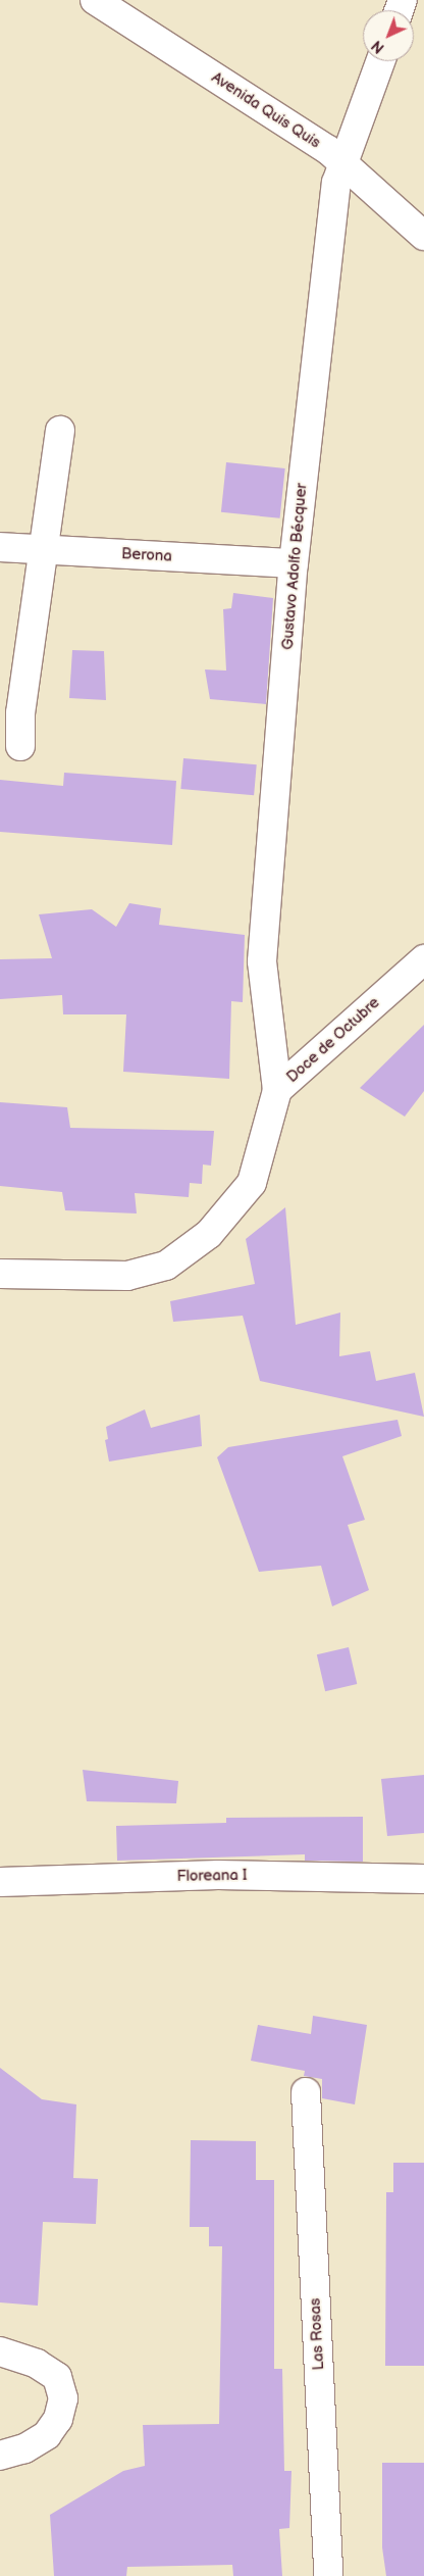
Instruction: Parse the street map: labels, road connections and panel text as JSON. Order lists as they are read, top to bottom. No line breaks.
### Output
{"streets":{"street":["Avenida Quis Quis","Berona","Gustavo Adolfo Bécquer","Doce de Octubre","Floreana I","Las Rosas"]},"crossings":[["Avenida Quis Quis","Gustavo Adolfo Bécquer"],["Berona","Gustavo Adolfo Bécquer"],["Gustavo Adolfo Bécquer","Doce de Octubre"]],"north":"bottom left"}
